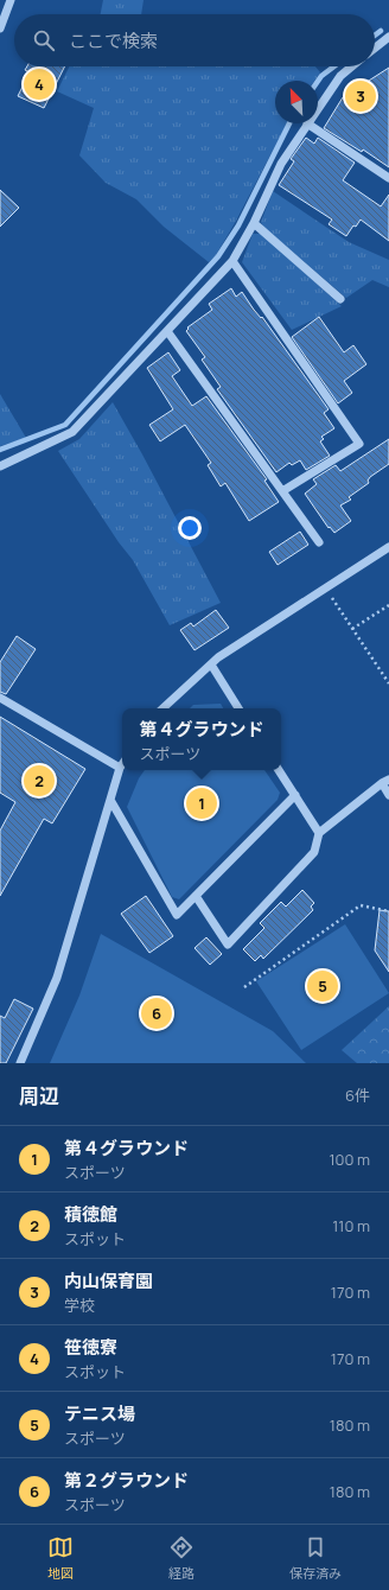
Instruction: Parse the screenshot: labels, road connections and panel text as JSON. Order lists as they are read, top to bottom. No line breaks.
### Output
{"north":"top left","page":{"search":"ここで検索","pins":["4","3","2","1","5","6"],"popup":["第４グラウンド","スポーツ"],"heading":["周辺","6件"],"list":[{"mark":"1","name":"第４グラウンド","note":"スポーツ","value":"100 m"},{"mark":"2","name":"積徳館","note":"スポット","value":"110 m"},{"mark":"3","name":"内山保育園","note":"学校","value":"170 m"},{"mark":"4","name":"笹徳寮","note":"スポット","value":"170 m"},{"mark":"5","name":"テニス場","note":"スポーツ","value":"180 m"},{"mark":"6","name":"第２グラウンド","note":"スポーツ","value":"180 m"}],"nav":["地図","経路","保存済み"]}}
